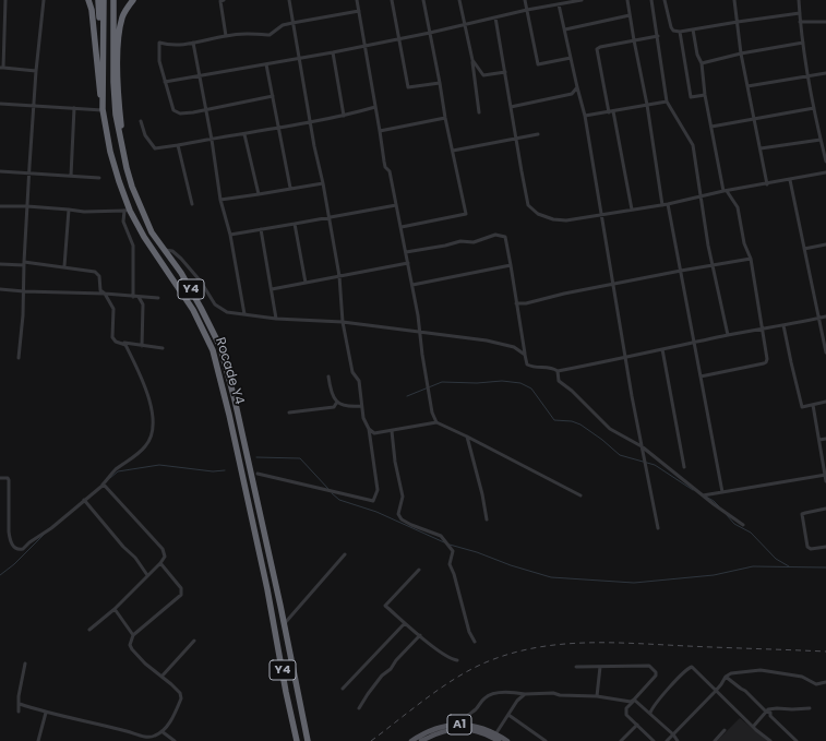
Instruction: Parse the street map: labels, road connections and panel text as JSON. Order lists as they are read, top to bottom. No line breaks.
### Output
{"streets":{"highway":["Y4","Rocade Y4"],"main road":["A1"]}}
